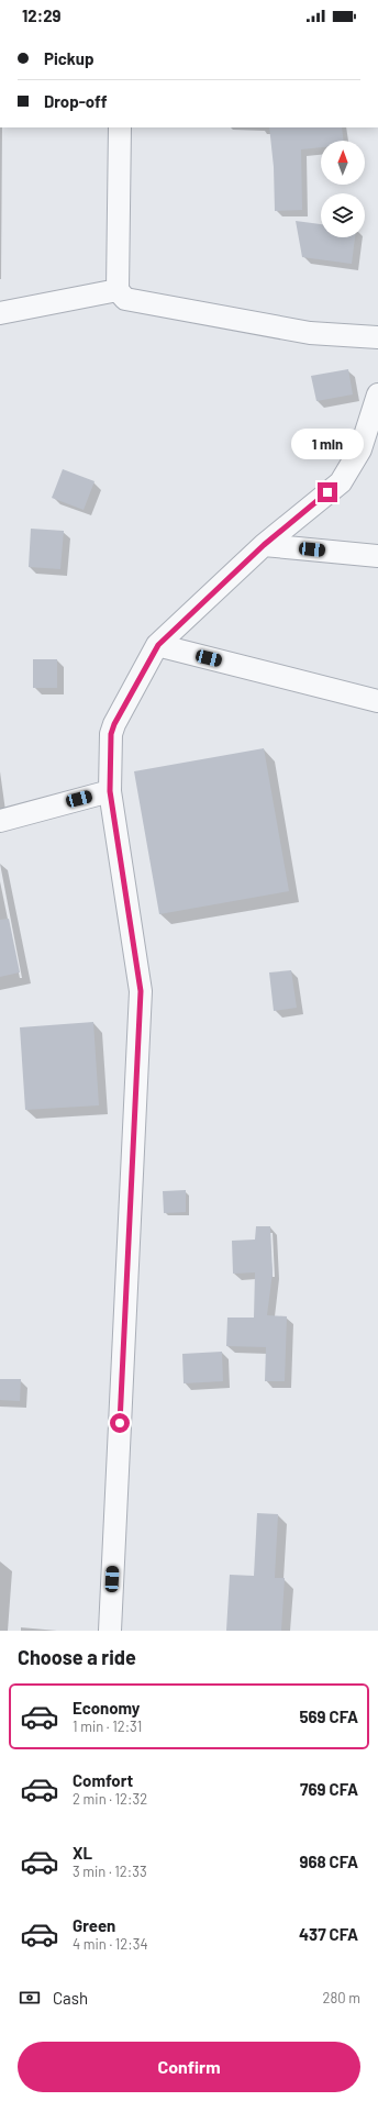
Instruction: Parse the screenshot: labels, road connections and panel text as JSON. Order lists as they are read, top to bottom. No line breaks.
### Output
{"north":"top","page":{"status":"12:29","banner":["Pickup","Drop-off"],"bubble":"1 min","heading":"Choose a ride","list":[{"name":"Economy","note":"1 min · 12:31","value":"569 CFA"},{"name":"Comfort","note":"2 min · 12:32","value":"769 CFA"},{"name":"XL","note":"3 min · 12:33","value":"968 CFA"},{"name":"Green","note":"4 min · 12:34","value":"437 CFA"}],"pay":["Cash","280 m"],"buttons":"Confirm"}}
